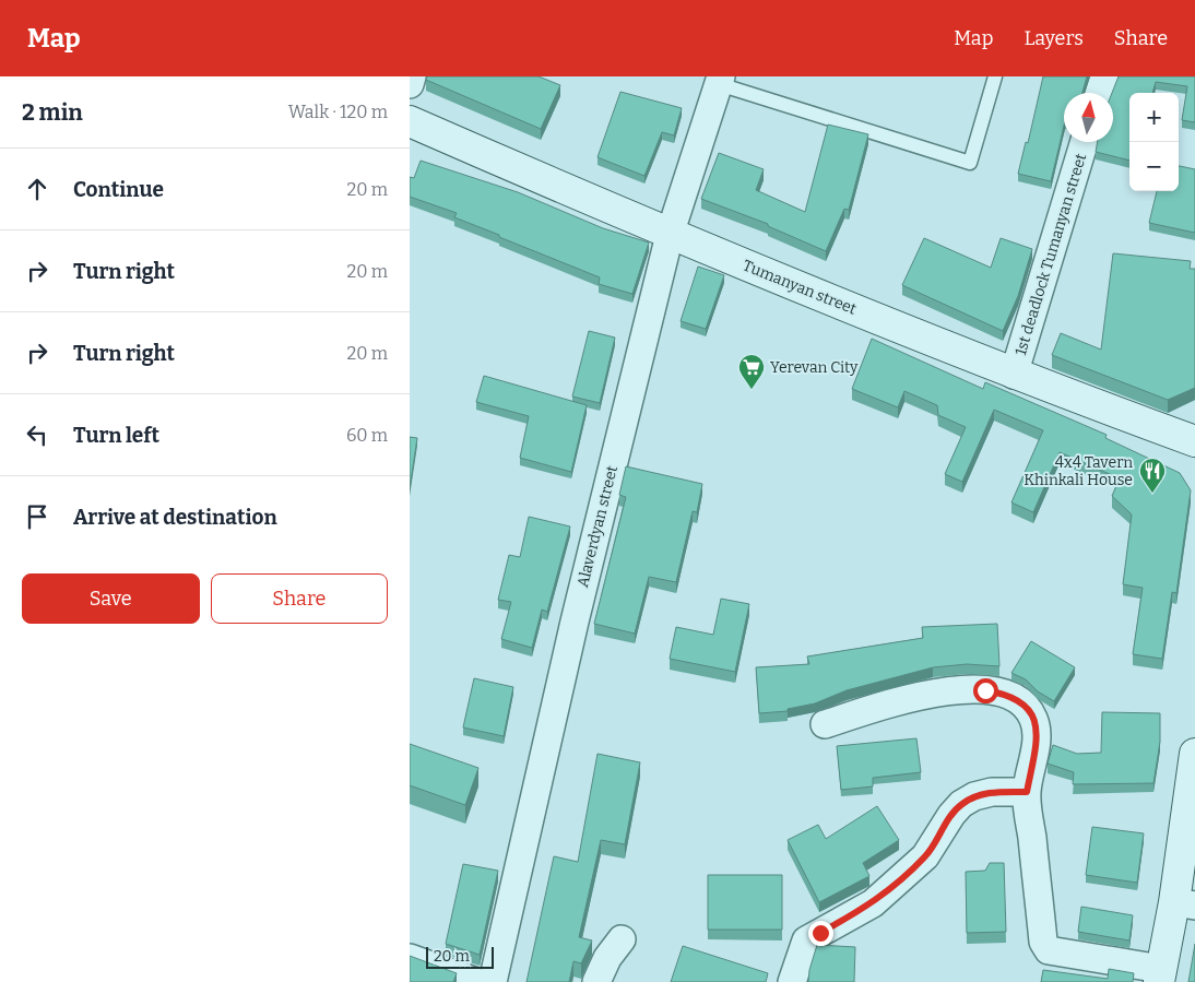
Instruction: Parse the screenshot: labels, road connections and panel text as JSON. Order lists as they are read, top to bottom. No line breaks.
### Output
{"streets":{"main road":["Tumanyan street"],"street":["1st deadlock Tumanyan street","Alaverdyan street"]},"crossings":[["1st deadlock Tumanyan street","Tumanyan street"],["Tumanyan street","Alaverdyan street"]],"places":{"supermarket":["Yerevan City"],"restaurant":["4x4 Tavern Khinkali House"]},"scale_bar":"20 m","north":"top","page":{"header":"Map","nav":["Map","Layers","Share"],"heading":["2 min","Walk · 120 m"],"map_buttons":["+","−"],"list":[["Continue","20 m"],["Turn right","20 m"],["Turn right","20 m"],["Turn left","60 m"],"Arrive at destination"],"buttons":["Save","Share"],"scale":"20 m"}}
